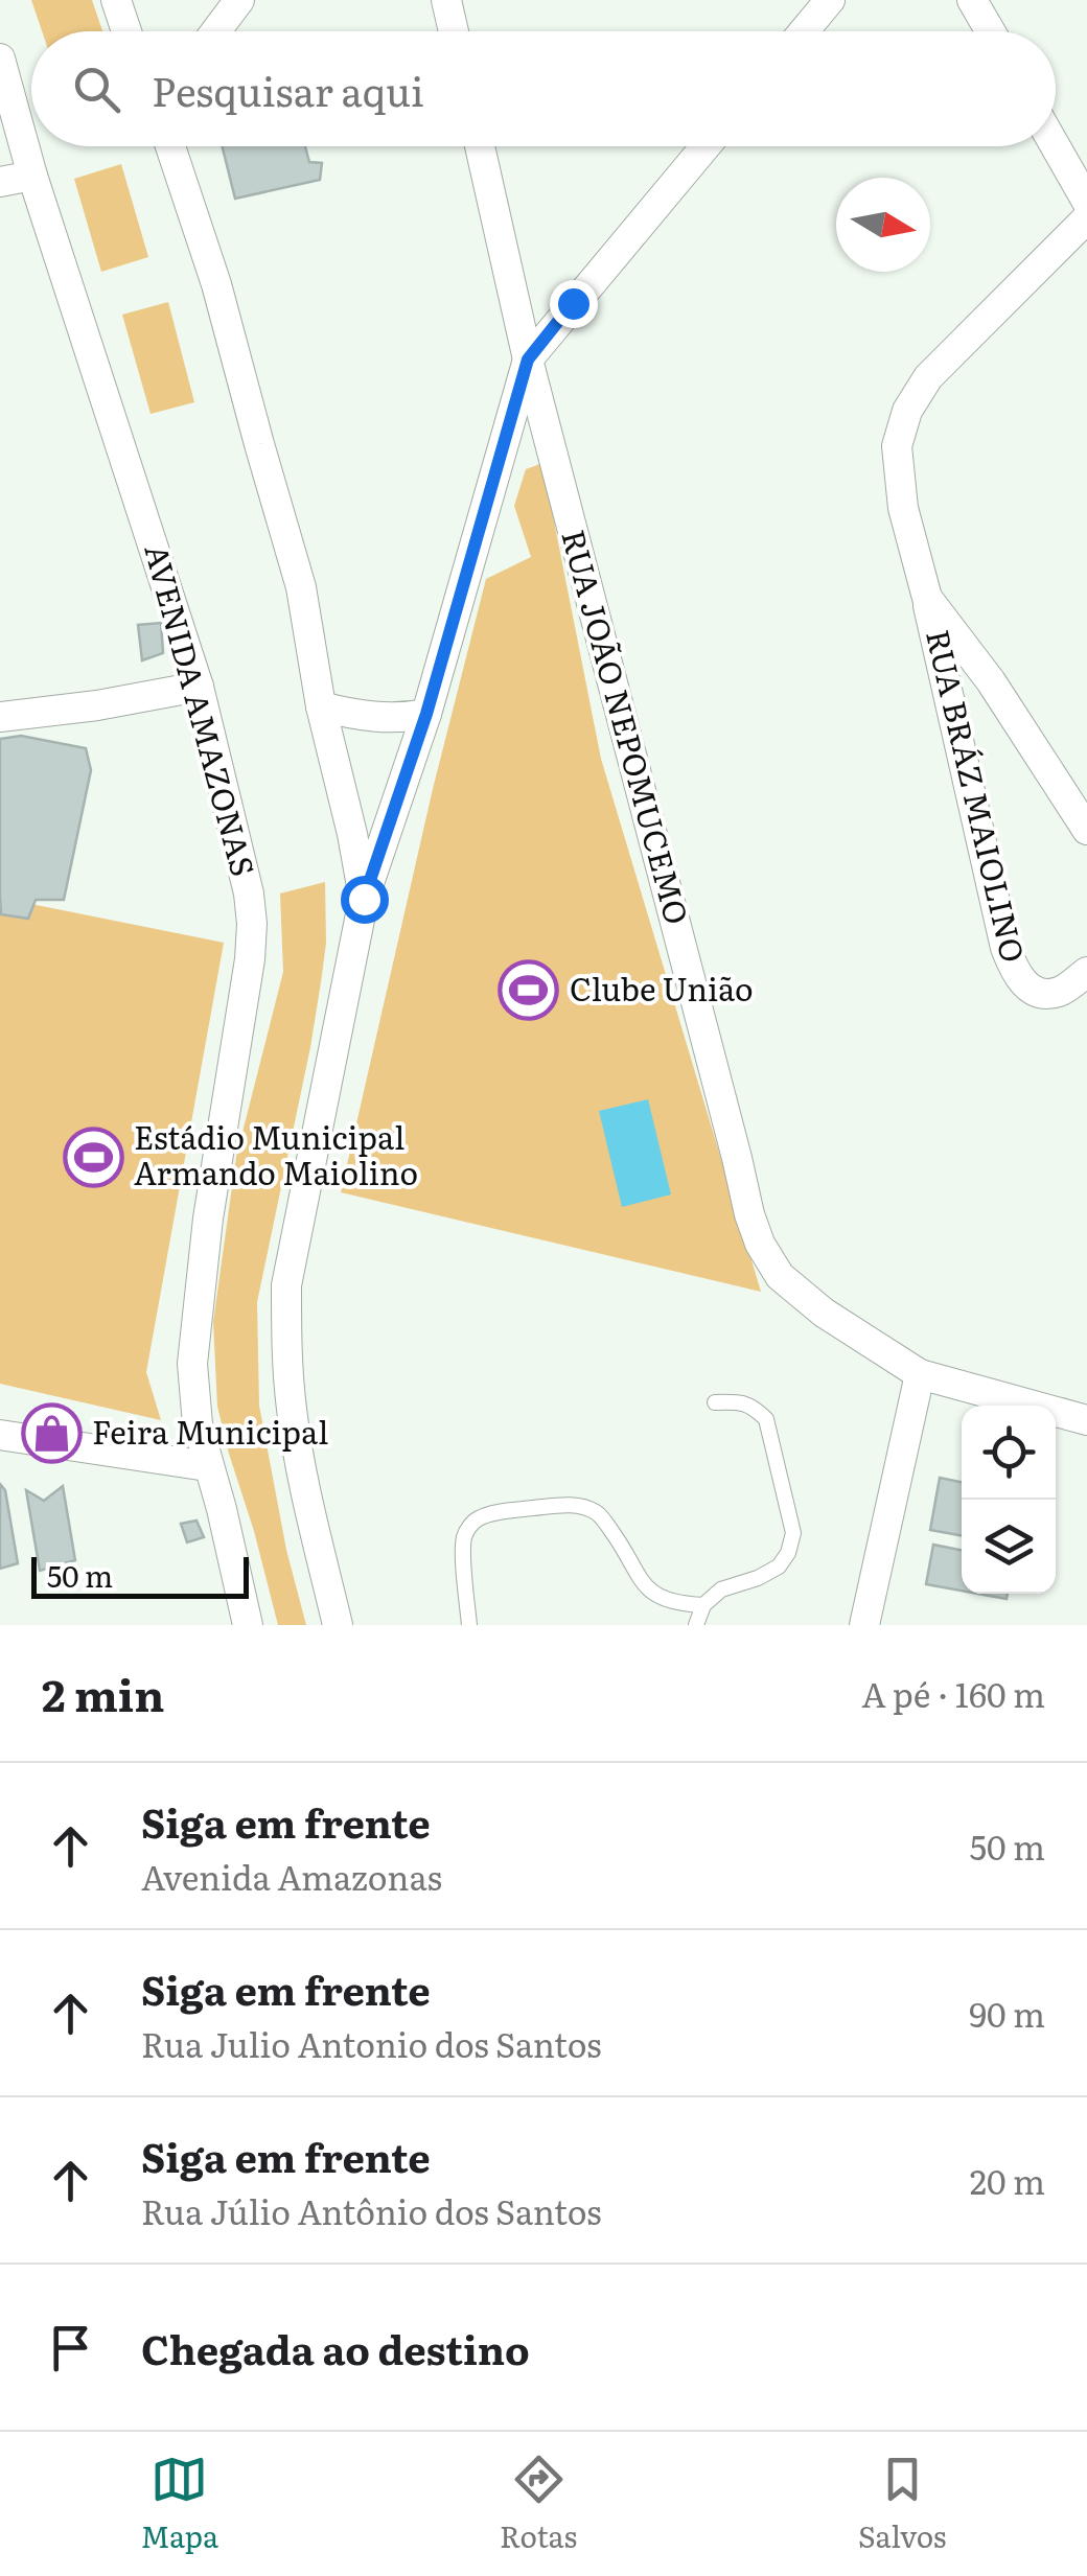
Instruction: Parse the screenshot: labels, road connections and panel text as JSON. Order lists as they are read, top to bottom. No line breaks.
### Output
{"streets":{"street":["AVENIDA AMAZONAS","RUA JOÃO NEPOMUCEMO","RUA BRÁZ MAIOLINO"]},"places":{"sports":["Clube União","Estádio Municipal Armando Maiolino"],"shop":["Feira Municipal"]},"scale_bar":"50 m","north":"right","page":{"search":"Pesquisar aqui","scale":"50 m","heading":["2 min","A pé · 160 m"],"list":[["Siga em frente","Avenida Amazonas","50 m"],["Siga em frente","Rua Julio Antonio dos Santos","90 m"],["Siga em frente","Rua Júlio Antônio dos Santos","20 m"],"Chegada ao destino"],"nav":["Mapa","Rotas","Salvos"]}}
